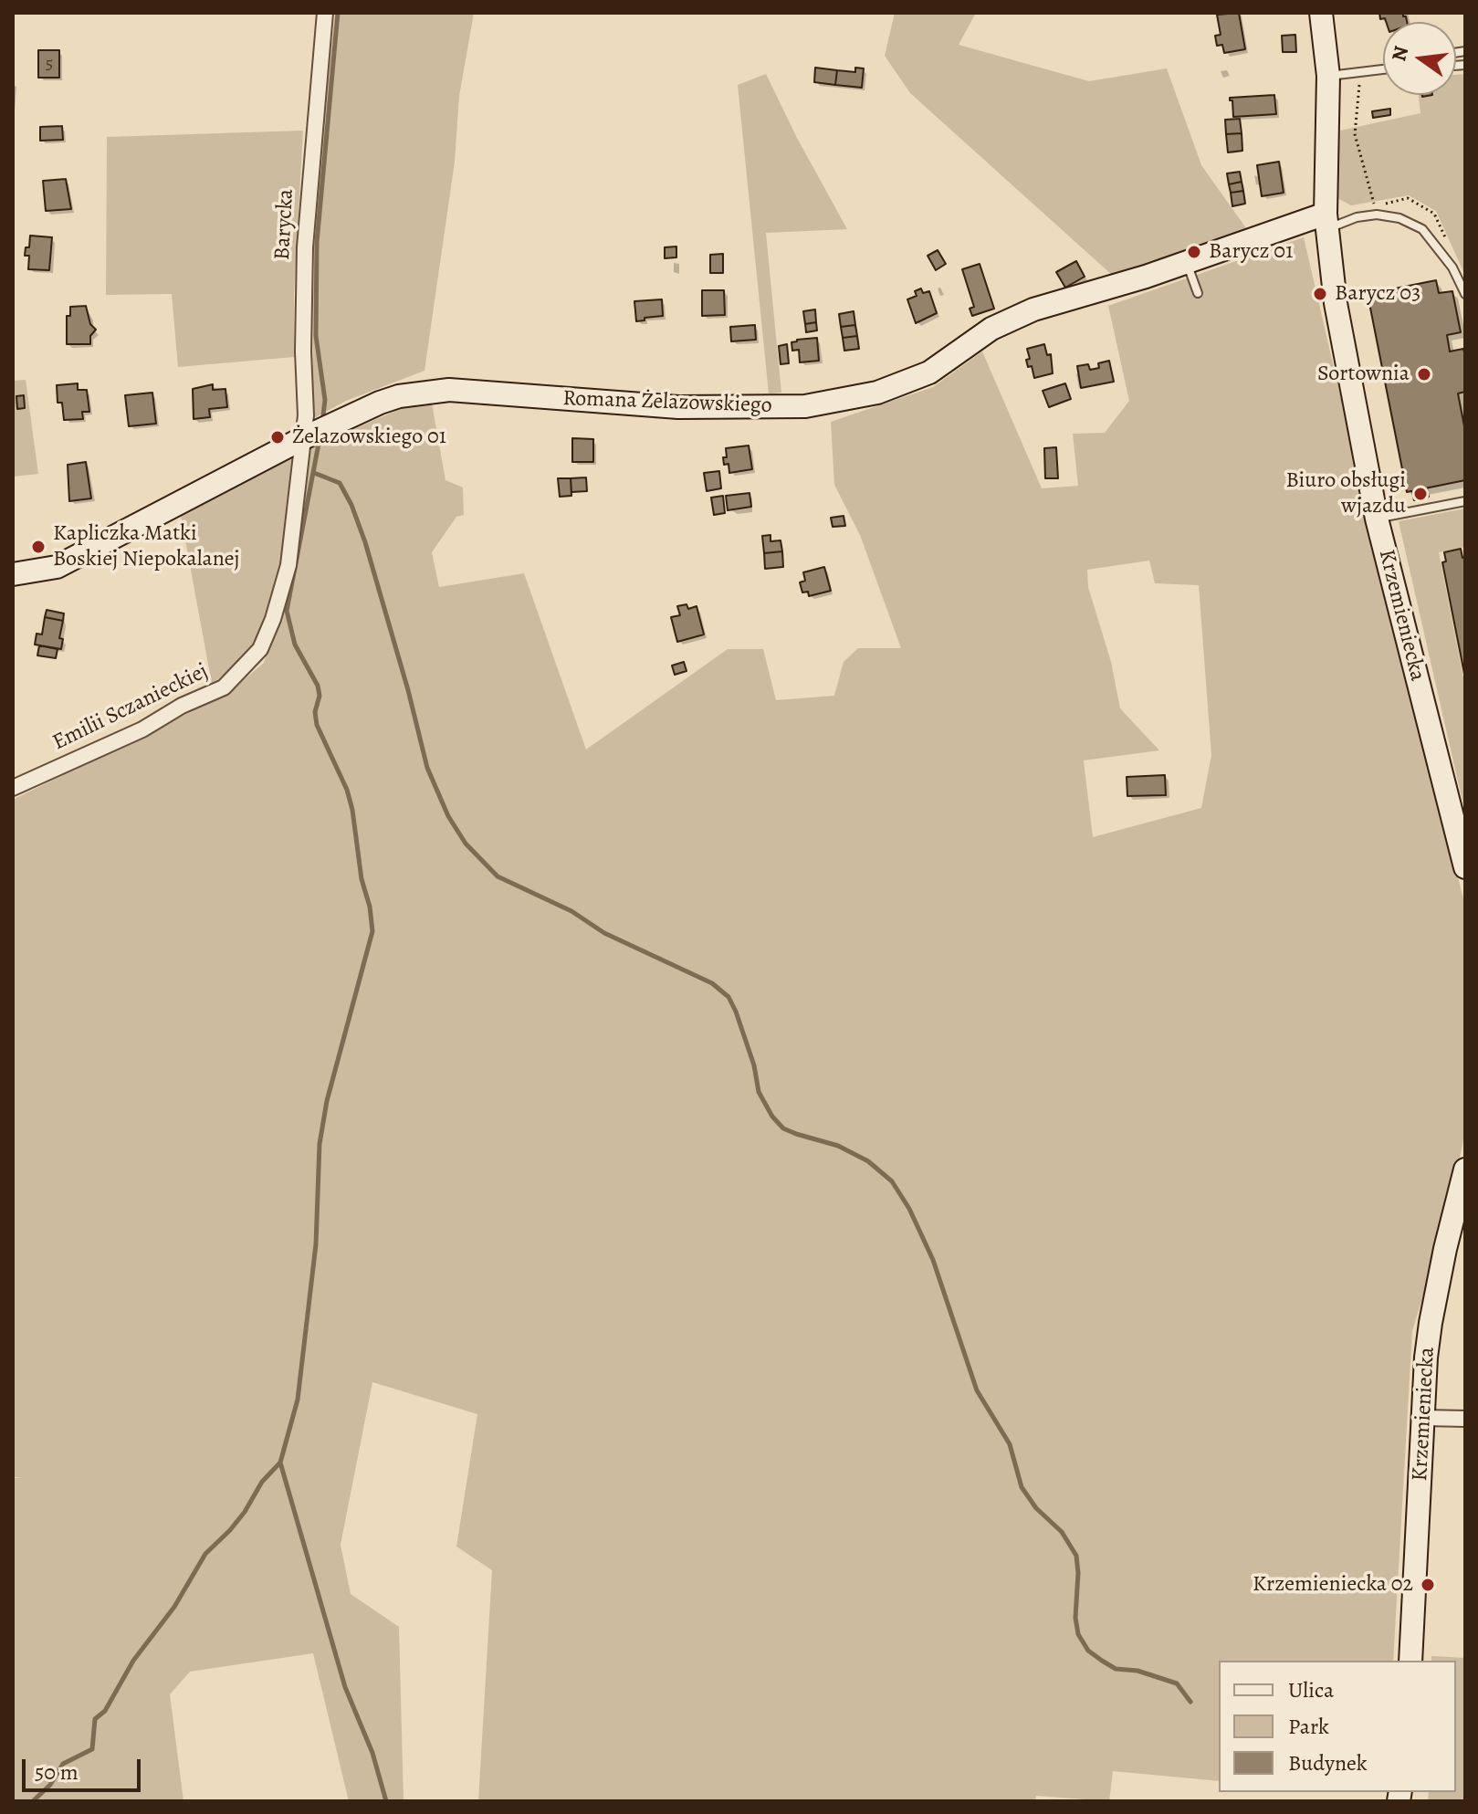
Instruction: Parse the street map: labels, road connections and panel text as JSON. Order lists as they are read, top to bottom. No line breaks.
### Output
{"streets":{"street":["Barycka","Romana Żelazowskiego","Krzemieniecka","Emilii Sczanieckiej"]},"crossings":[["Barycka","Romana Żelazowskiego"],["Barycka","Emilii Sczanieckiej"],["Romana Żelazowskiego","Krzemieniecka"],["Romana Żelazowskiego","Emilii Sczanieckiej"]],"places":["Barycz 01","Barycz 03","Sortownia","Żelazowskiego 01","Biuro obsługi wjazdu","Kapliczka Matki Boskiej Niepokalanej","Krzemieniecka 02"],"house_numbers":["5"],"legend":["Ulica","Park","Budynek"],"scale_bar":"50 m","north":"left"}
